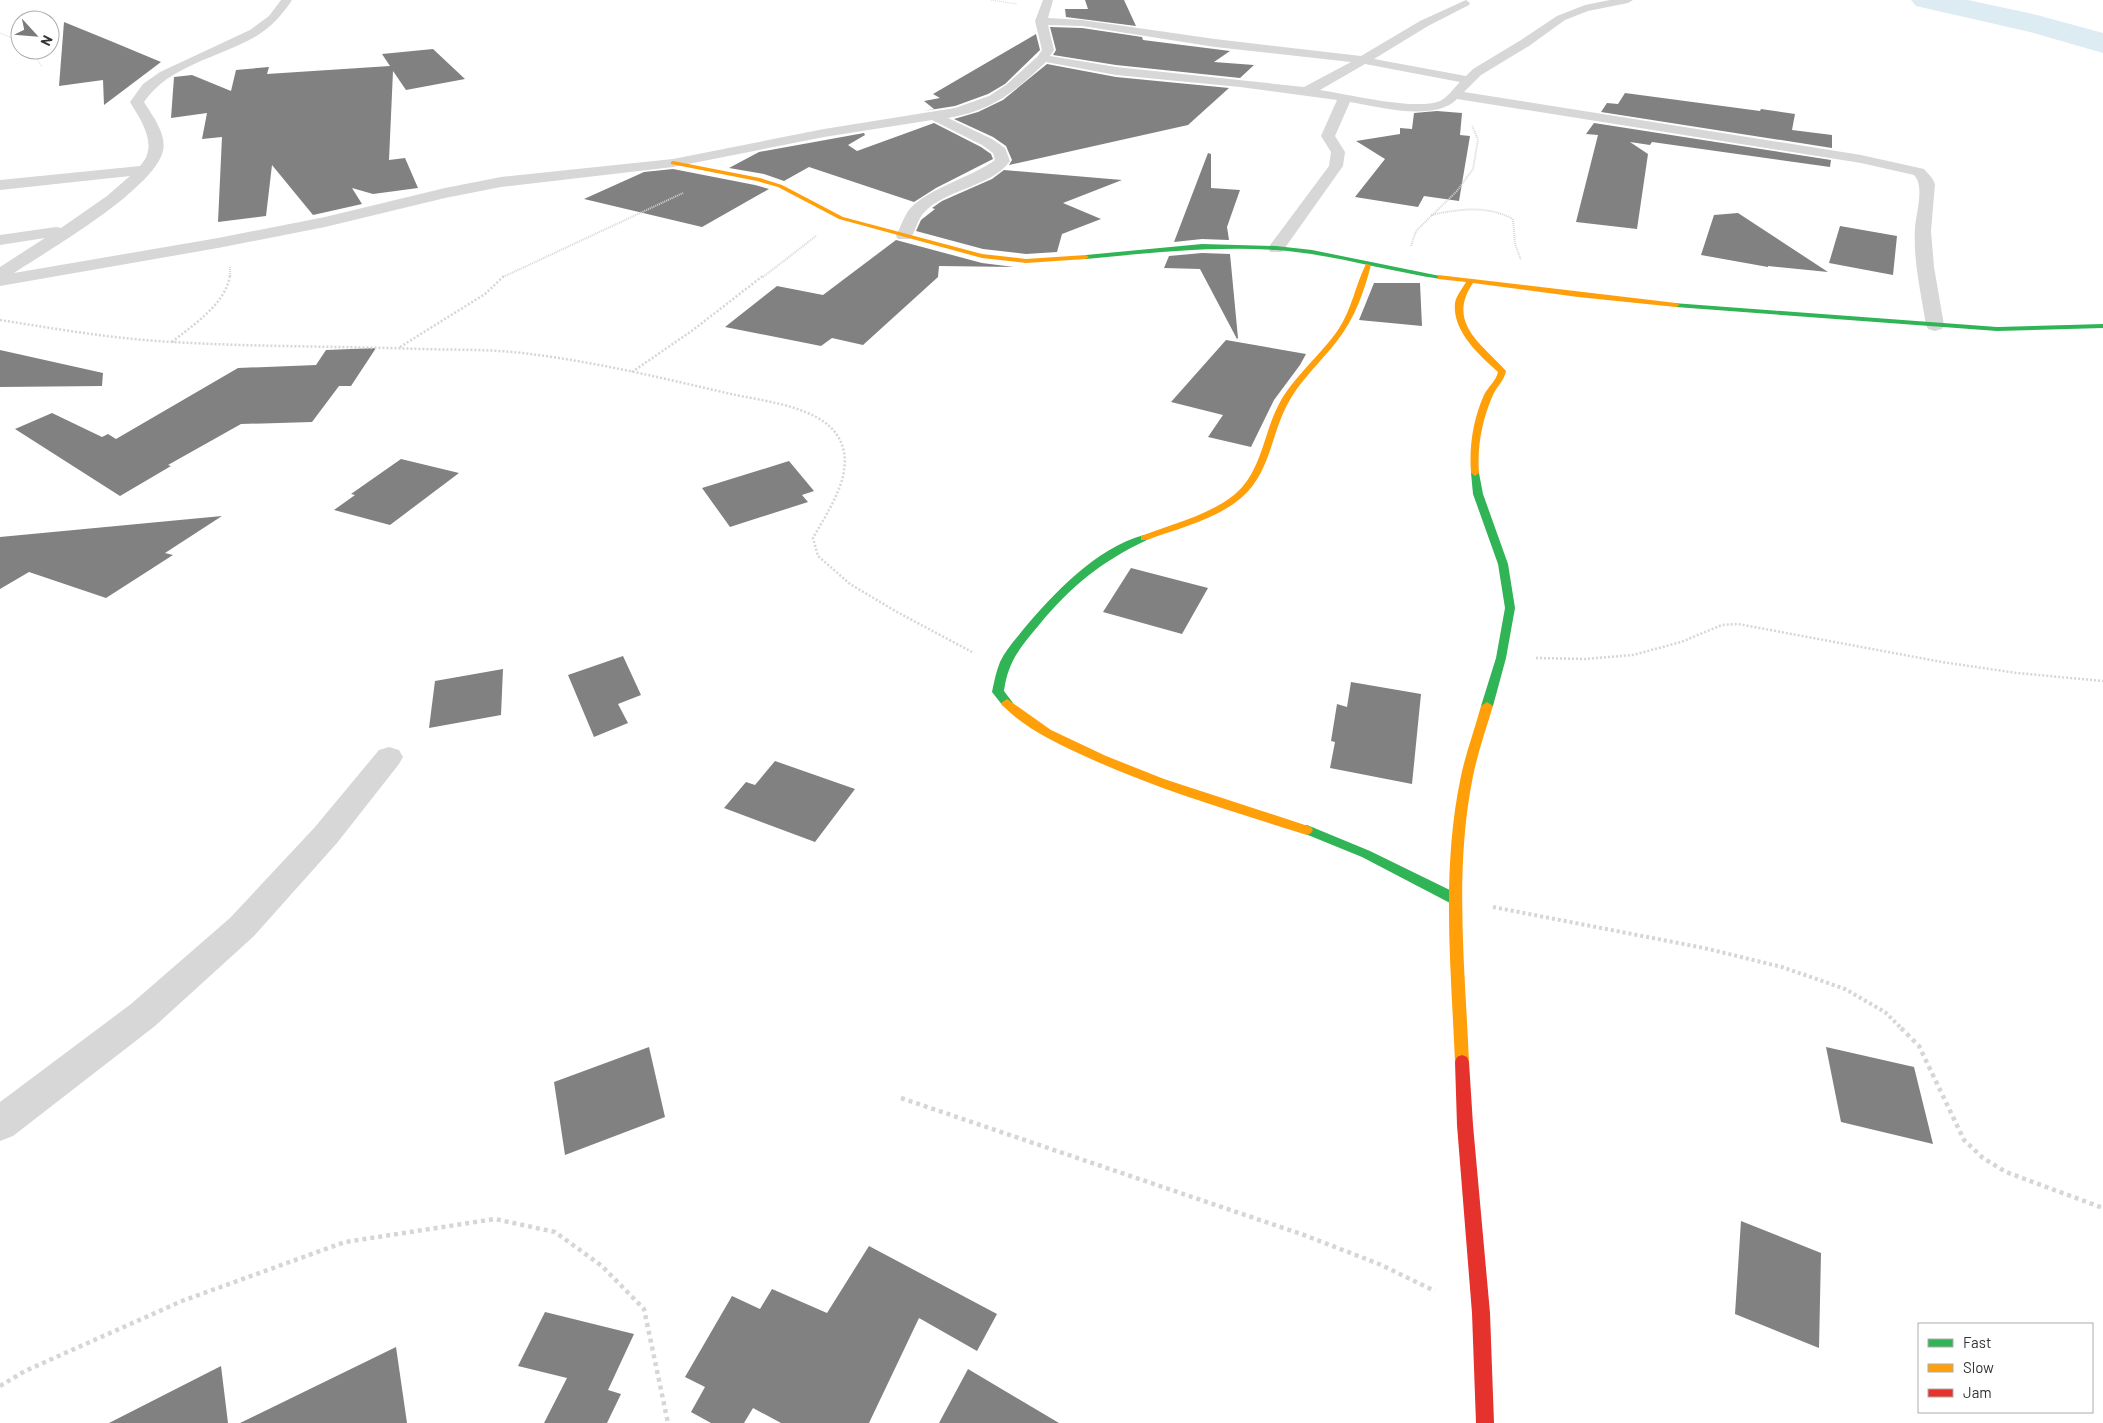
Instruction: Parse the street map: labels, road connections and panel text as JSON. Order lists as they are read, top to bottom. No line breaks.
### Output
{"legend":["Fast","Slow","Jam"],"north":"bottom right"}
